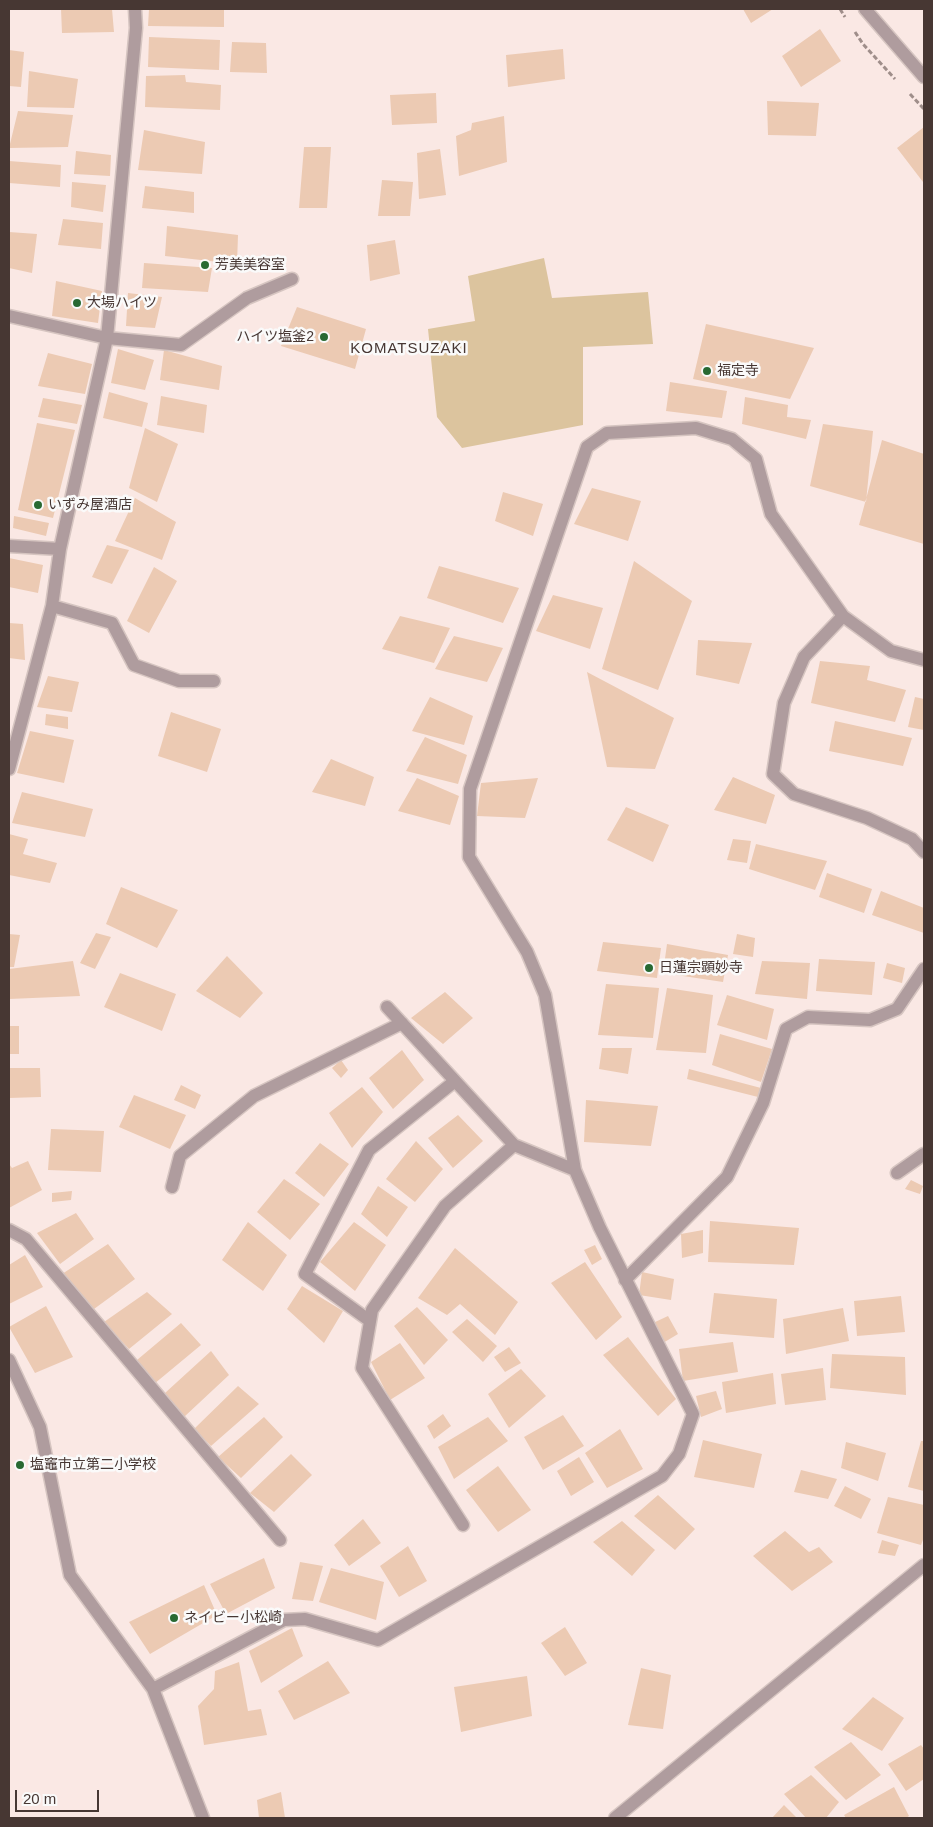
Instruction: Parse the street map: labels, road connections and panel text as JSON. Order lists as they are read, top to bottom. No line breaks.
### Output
{"districts":["KOMATSUZAKI"],"places":["芳美美容室","大場ハイツ","ハイツ塩釜2","福定寺","いずみ屋酒店","日蓮宗顕妙寺","塩竈市立第二小学校","ネイビー小松崎"],"scale_bar":"20 m"}
